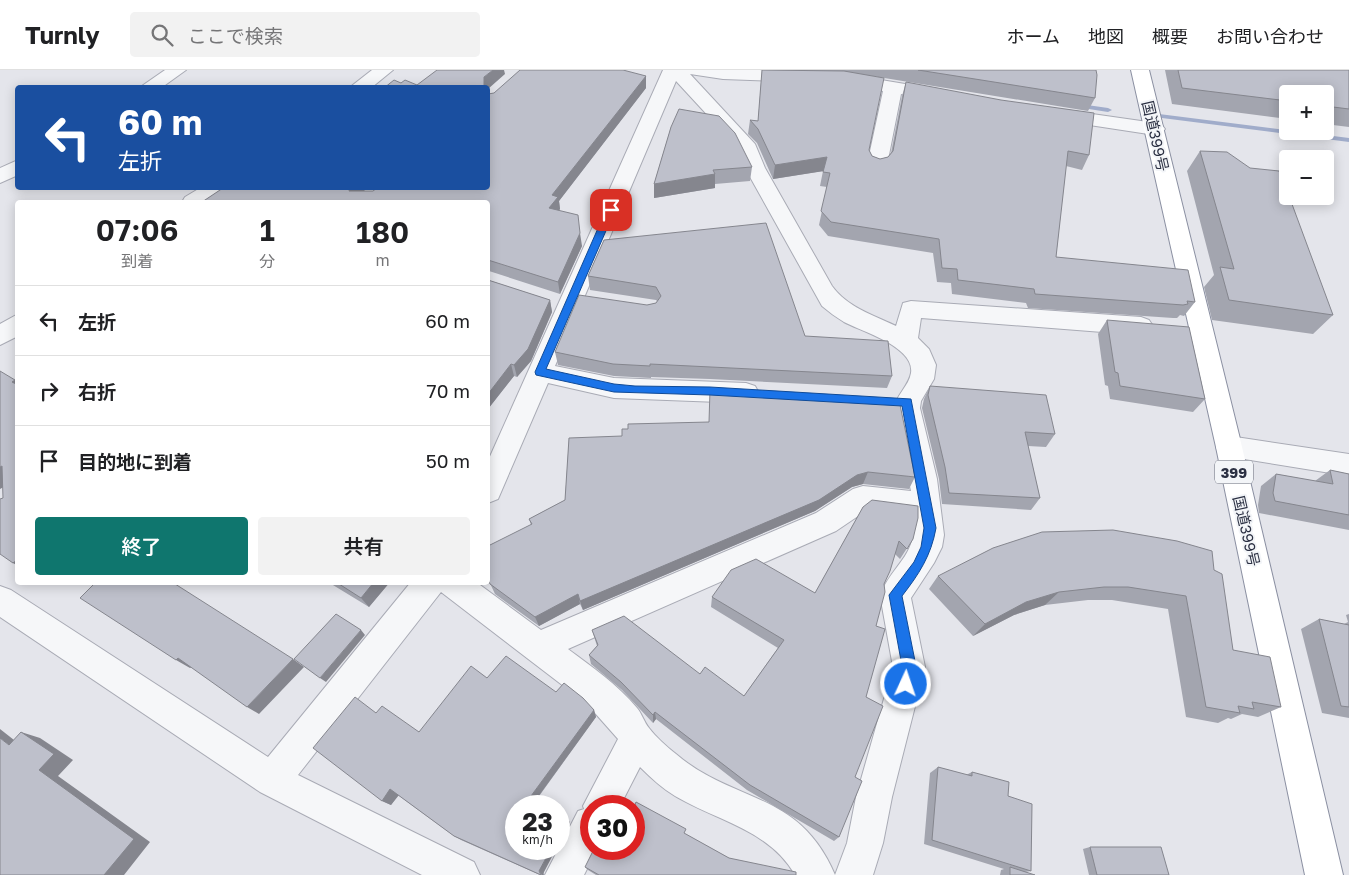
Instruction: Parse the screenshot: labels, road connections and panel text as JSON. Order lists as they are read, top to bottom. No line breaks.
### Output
{"streets":{"highway":["国道399号","399"]},"page":{"header":"Turnly","search":"ここで検索","nav":["ホーム","地図","概要","お問い合わせ"],"map_buttons":["+","−"],"turn":["60 m","左折"],"eta":["07:06","到着","1","分","180","m"],"list":[{"name":"左折","value":"60 m"},{"name":"右折","value":"70 m"},{"name":"目的地に到着","value":"50 m"}],"buttons":["終了","共有"],"speed":"23 km/h","limit":"30"}}
